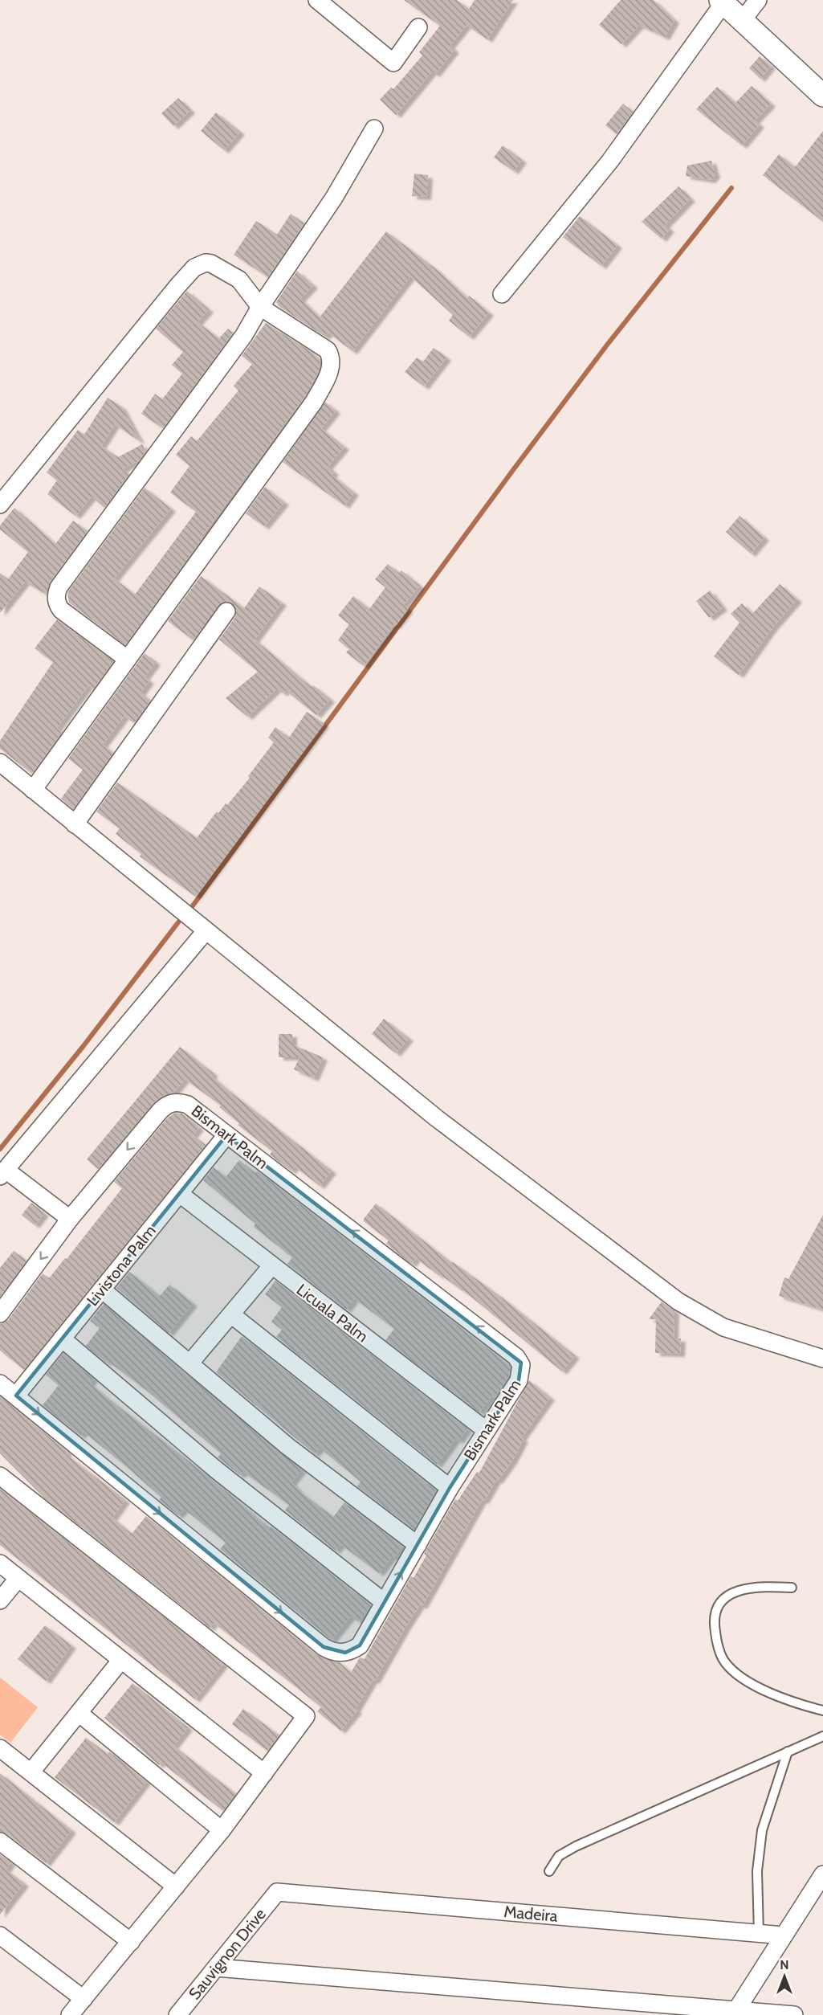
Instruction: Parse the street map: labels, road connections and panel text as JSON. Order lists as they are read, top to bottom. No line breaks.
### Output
{"streets":{"street":["Bismark Palm","Livistona Palm","Licuala Palm","Madeira","Sauvignon Drive"]},"crossings":[["Bismark Palm","Livistona Palm"],["Bismark Palm","Licuala Palm"],["Livistona Palm","Licuala Palm"],["Madeira","Sauvignon Drive"]],"north":"top"}
